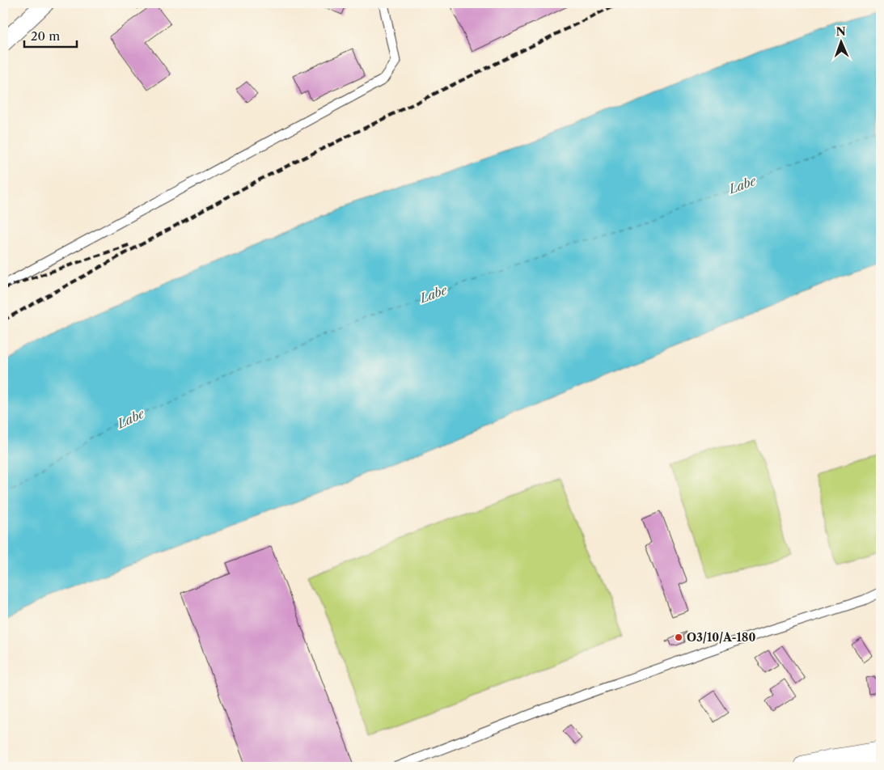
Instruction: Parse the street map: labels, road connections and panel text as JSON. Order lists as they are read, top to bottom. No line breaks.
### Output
{"water":["Labe"],"places":["O3/10/A-180"],"scale_bar":"20 m","north":"top"}
